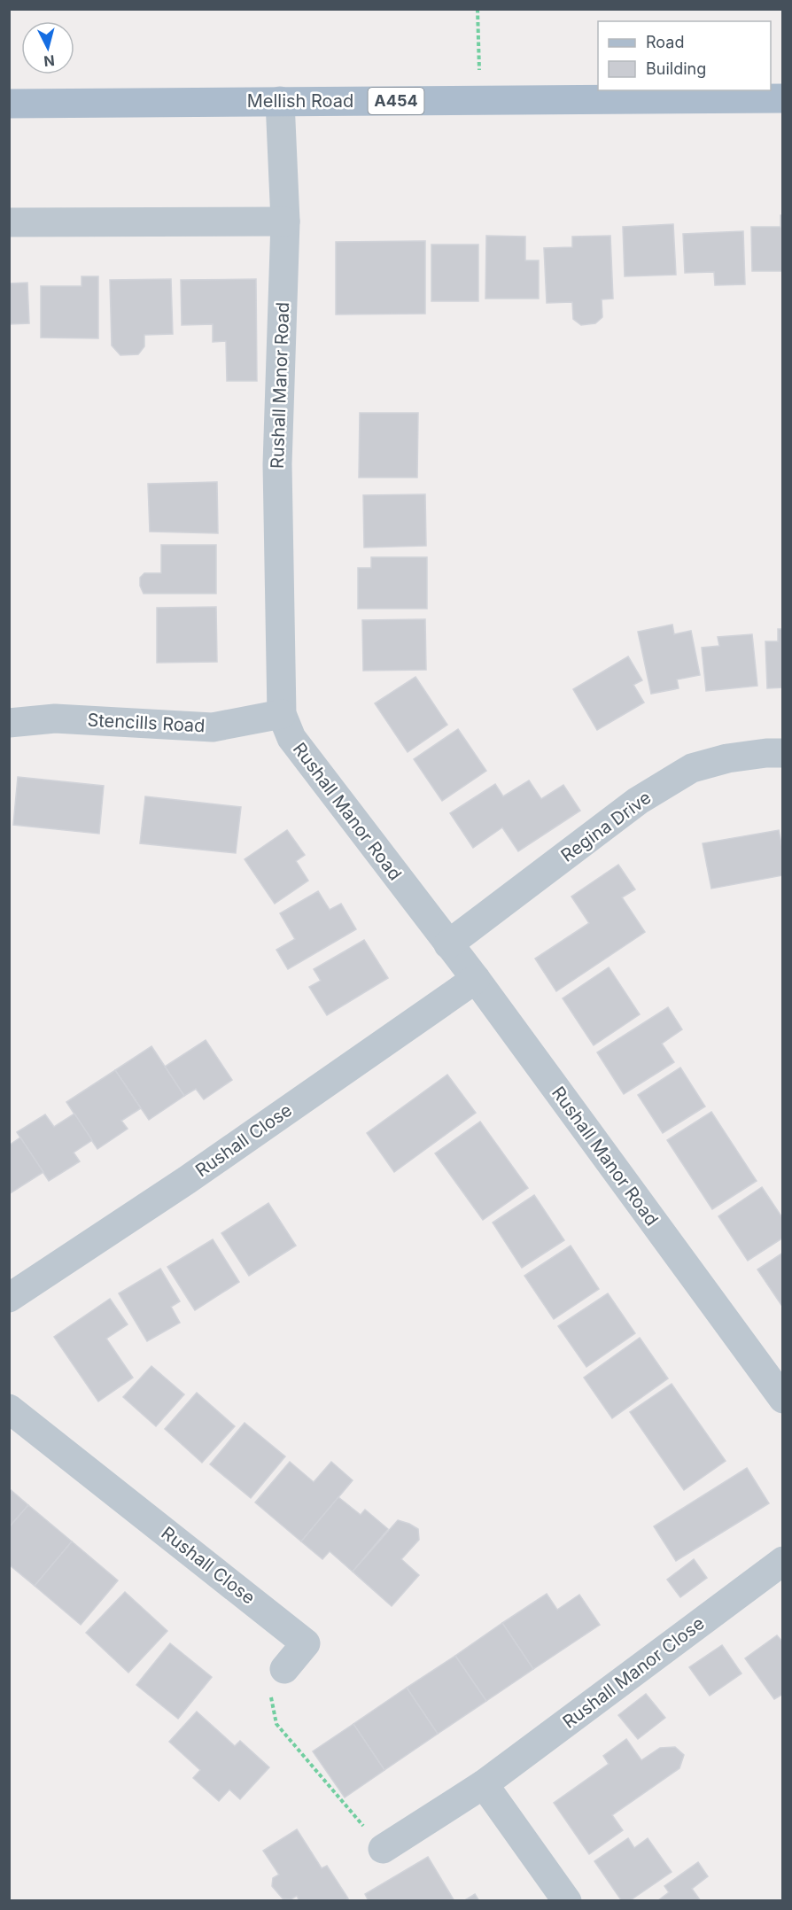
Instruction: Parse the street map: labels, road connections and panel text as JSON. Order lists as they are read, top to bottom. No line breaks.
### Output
{"streets":{"main road":["Mellish Road","A454"],"street":["Rushall Manor Road","Stencills Road","Regina Drive","Rushall Close","Rushall Manor Close"]},"crossings":[["Mellish Road","Rushall Manor Road"],["Rushall Manor Road","Stencills Road"],["Rushall Manor Road","Regina Drive"],["Rushall Manor Road","Rushall Close"]],"legend":["Road","Building"],"north":"bottom"}
